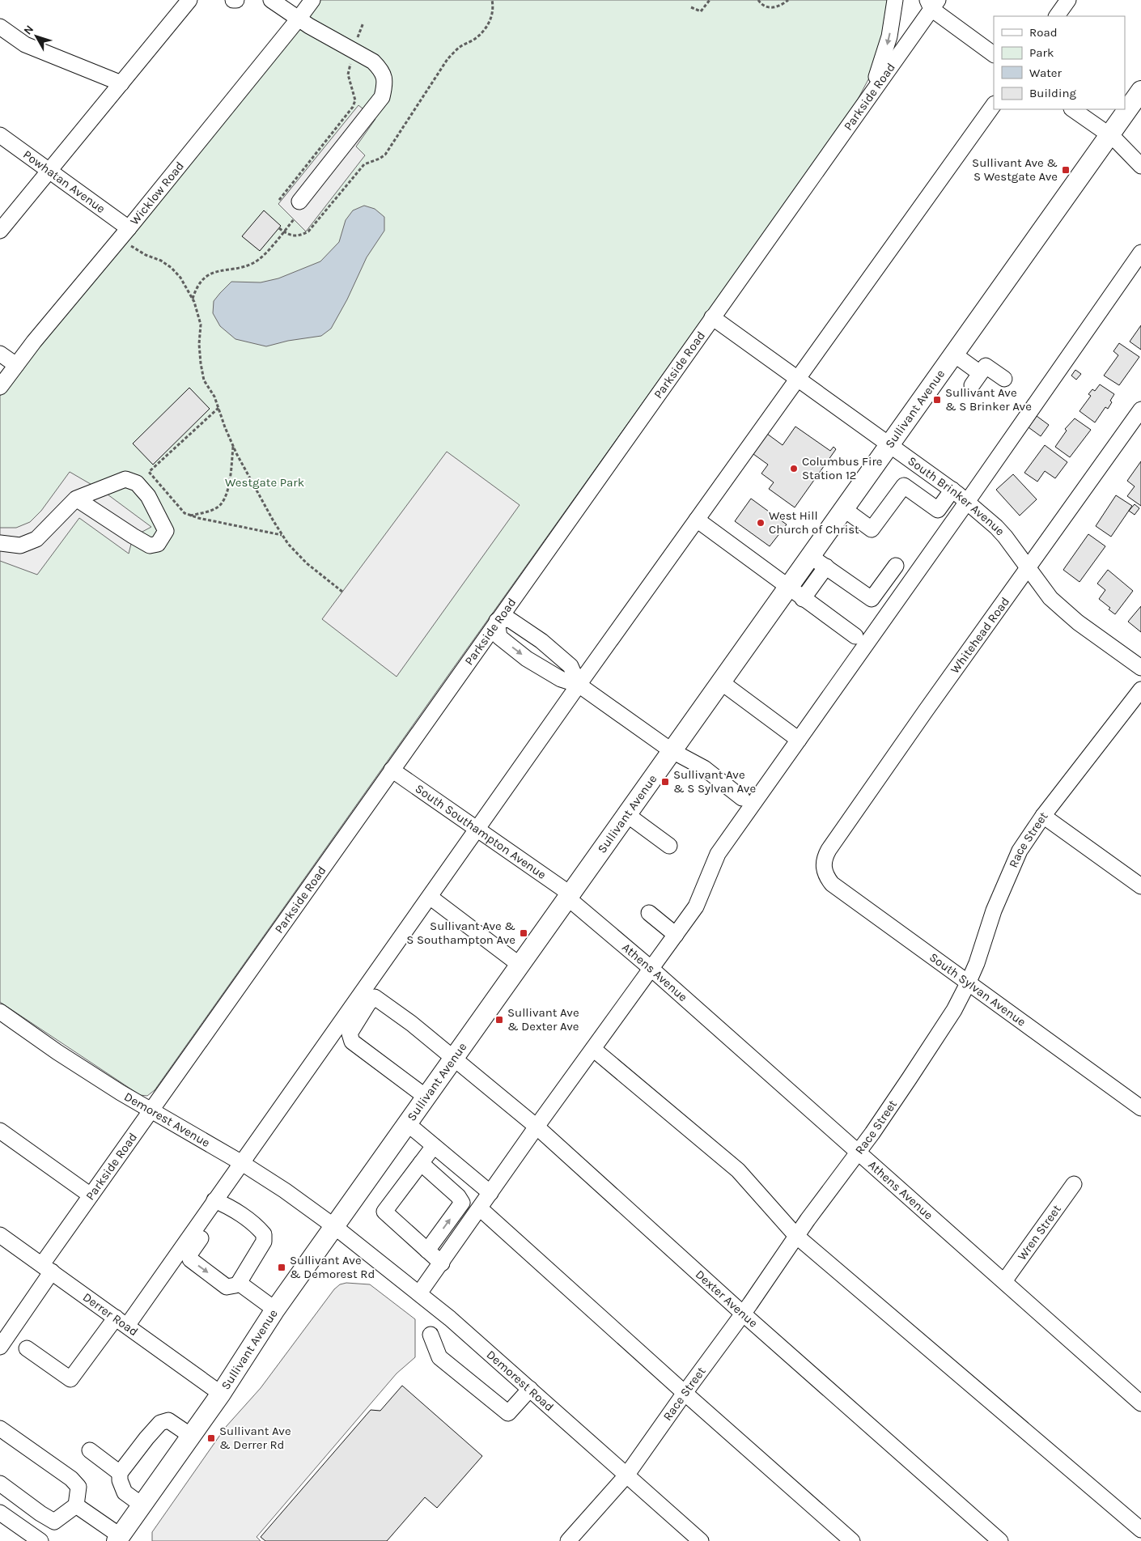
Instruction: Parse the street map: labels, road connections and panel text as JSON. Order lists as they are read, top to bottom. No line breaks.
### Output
{"streets":{"main road":["Sullivant Avenue"],"street":["Parkside Road","Powhatan Avenue","Wicklow Road","South Brinker Avenue","Whitehead Road","South Southampton Avenue","Race Street","Athens Avenue","South Sylvan Avenue","Demorest Avenue","Wren Street","Dexter Avenue","Derrer Road","Demorest Road"]},"crossings":[["Parkside Road","South Brinker Avenue"],["Parkside Road","South Southampton Avenue"],["Parkside Road","Demorest Avenue"],["Parkside Road","Derrer Road"],["Powhatan Avenue","Wicklow Road"],["Sullivant Avenue","South Brinker Avenue"],["Sullivant Avenue","South Southampton Avenue"],["Sullivant Avenue","Athens Avenue"],["Sullivant Avenue","Demorest Avenue"],["Sullivant Avenue","Dexter Avenue"],["Sullivant Avenue","Derrer Road"],["Sullivant Avenue","Demorest Road"],["South Brinker Avenue","Whitehead Road"],["Whitehead Road","South Sylvan Avenue"],["South Southampton Avenue","Athens Avenue"],["Race Street","Athens Avenue"],["Race Street","South Sylvan Avenue"],["Race Street","Dexter Avenue"],["Race Street","Demorest Road"],["Athens Avenue","Wren Street"],["Demorest Avenue","Demorest Road"]],"parks":["Westgate Park"],"places":{"transit":["Sullivant Ave & S Westgate Ave","Sullivant Ave & S Brinker Ave","Sullivant Ave & S Sylvan Ave","Sullivant Ave & S Southampton Ave","Sullivant Ave & Dexter Ave","Sullivant Ave & Demorest Rd","Sullivant Ave & Derrer Rd"],"other":["Columbus Fire Station 12","West Hill Church of Christ"]},"legend":["Road","Park","Water","Building"],"north":"top left"}
